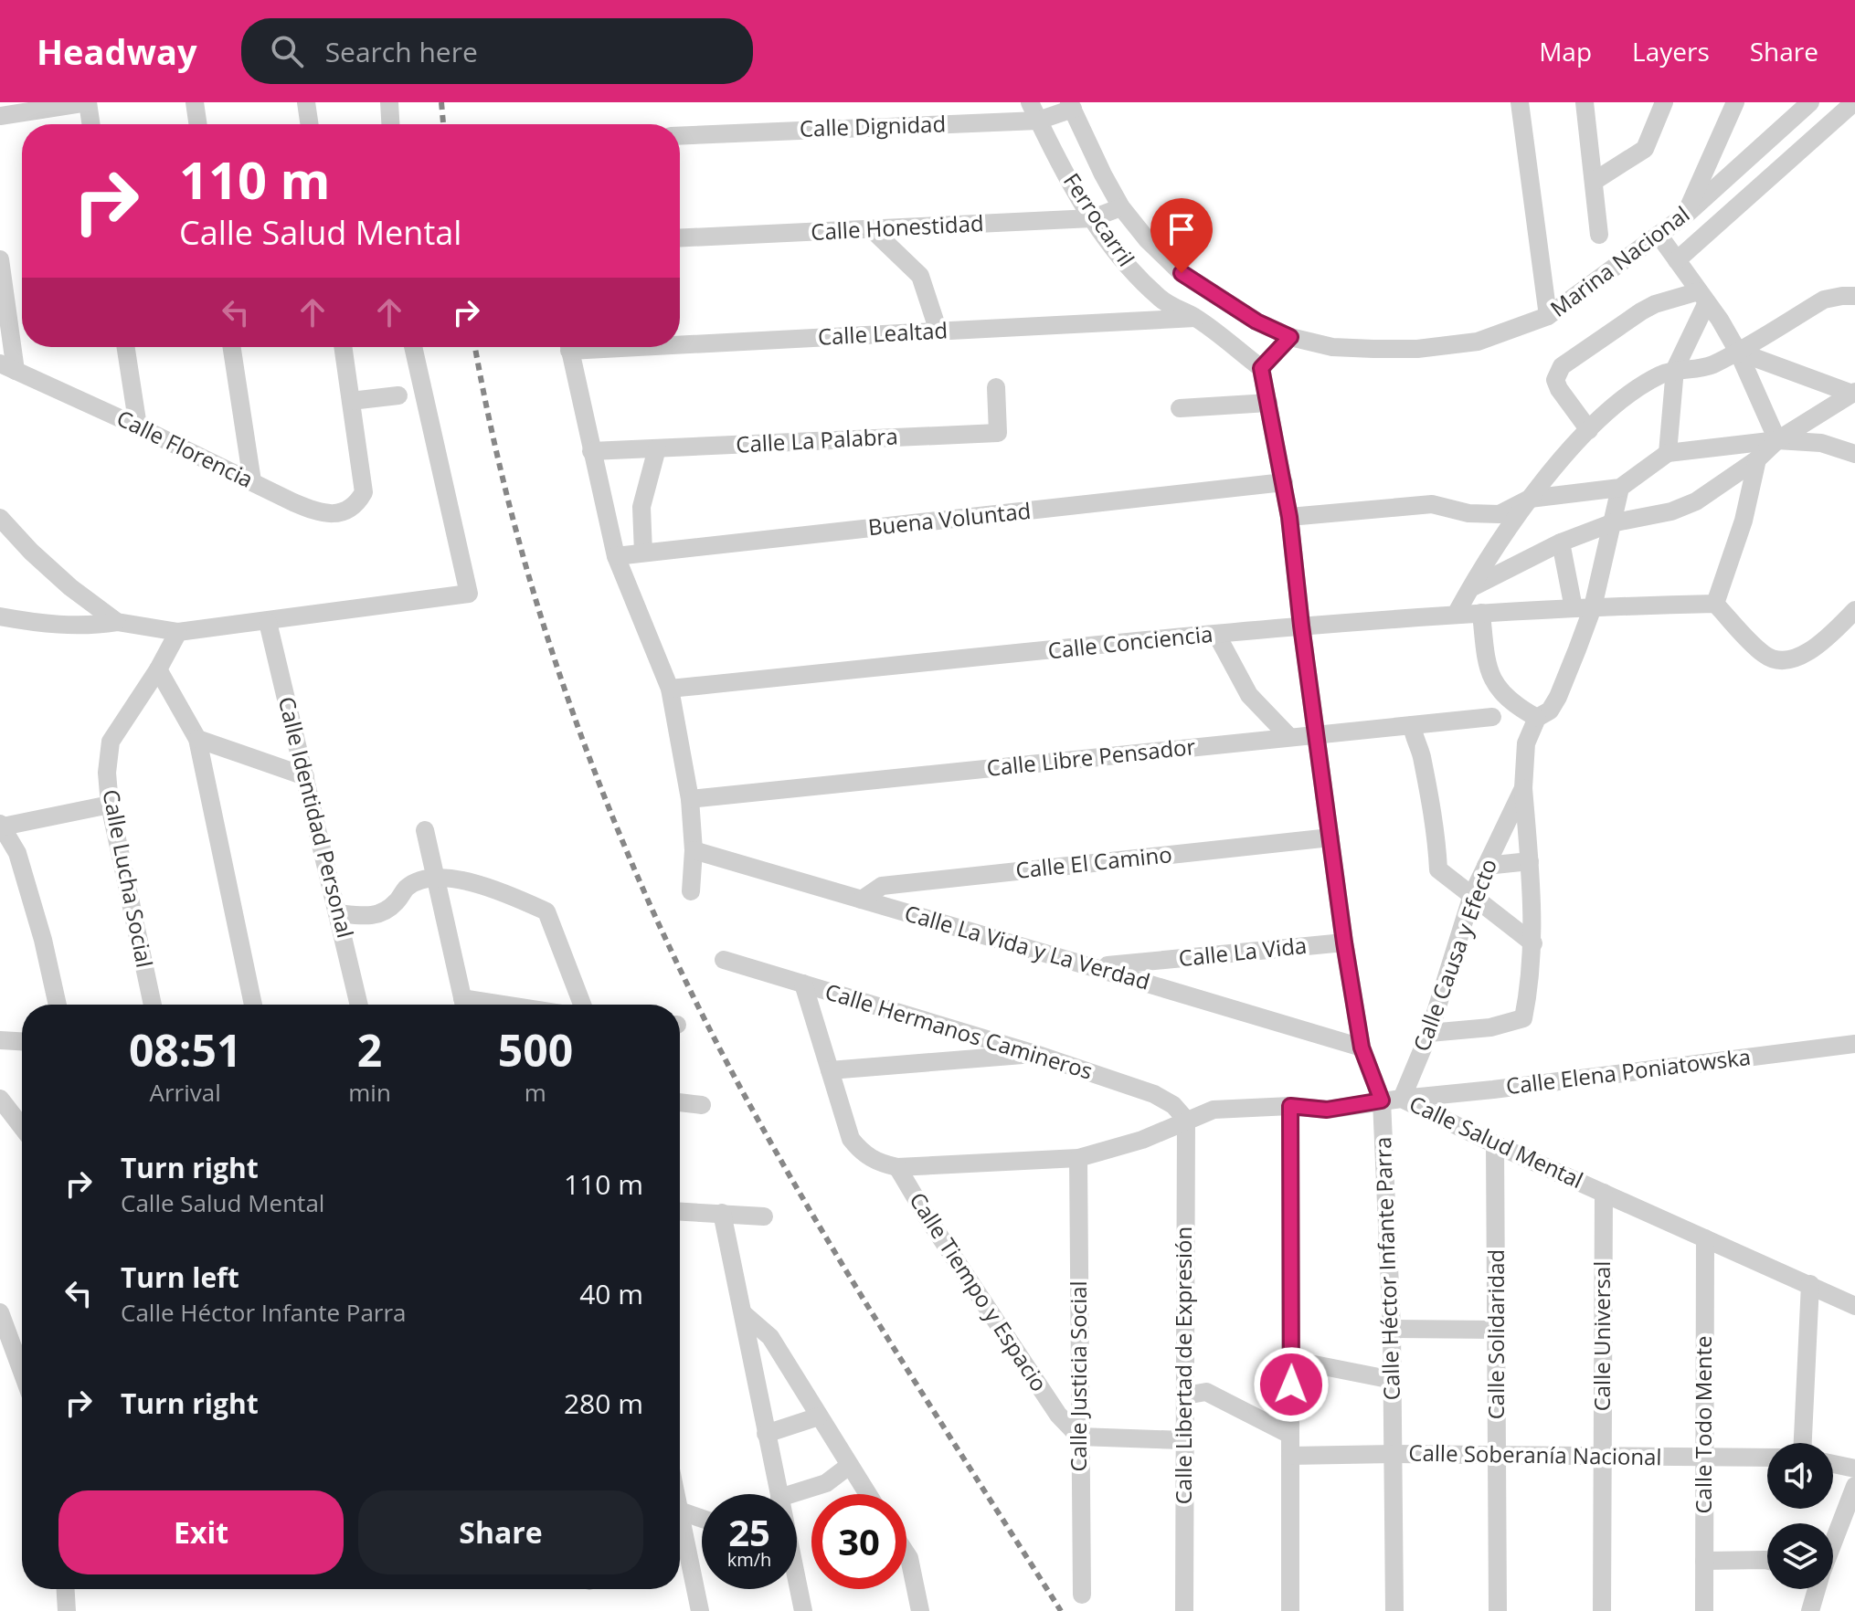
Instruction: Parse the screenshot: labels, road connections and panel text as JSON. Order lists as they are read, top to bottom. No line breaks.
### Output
{"streets":{"street":["Calle Dignidad","Ferrocarril","Calle Honestidad","Marina Nacional","Calle Lealtad","Calle La Palabra","Calle Florencia","Buena Voluntad","Calle Conciencia","Calle Libre Pensador","Calle Identidad Personal","Calle El Camino","Calle Lucha Social","Calle La Vida y La Verdad","Calle La Vida","Calle Causa y Efecto","Calle Hermanos Camineros","Calle Elena Poniatowska","Calle Salud Mental","Calle Héctor Infante Parra","Calle Tiempo y Espacio","Calle Solidaridad","Calle Universal","Calle Libertad de Expresión","Calle Justicia Social","Calle Todo Mente","Calle Soberanía Nacional"]},"crossings":[["Calle Dignidad","Ferrocarril"],["Calle Dignidad","Marina Nacional"],["Ferrocarril","Calle Honestidad"],["Ferrocarril","Calle Lealtad"],["Ferrocarril","Calle Héctor Infante Parra"],["Calle Honestidad","Marina Nacional"],["Buena Voluntad","Calle Héctor Infante Parra"],["Calle Conciencia","Calle Causa y Efecto"],["Calle Conciencia","Calle Héctor Infante Parra"],["Calle Libre Pensador","Calle Héctor Infante Parra"],["Calle El Camino","Calle La Vida y La Verdad"],["Calle El Camino","Calle Héctor Infante Parra"],["Calle La Vida y La Verdad","Calle La Vida"],["Calle La Vida y La Verdad","Calle Héctor Infante Parra"],["Calle La Vida","Calle Héctor Infante Parra"],["Calle Causa y Efecto","Calle Elena Poniatowska"],["Calle Causa y Efecto","Calle Salud Mental"],["Calle Hermanos Camineros","Calle Salud Mental"],["Calle Hermanos Camineros","Calle Libertad de Expresión"],["Calle Elena Poniatowska","Calle Salud Mental"],["Calle Salud Mental","Calle Héctor Infante Parra"],["Calle Salud Mental","Calle Tiempo y Espacio"],["Calle Salud Mental","Calle Solidaridad"],["Calle Salud Mental","Calle Universal"],["Calle Salud Mental","Calle Libertad de Expresión"],["Calle Salud Mental","Calle Justicia Social"],["Calle Salud Mental","Calle Todo Mente"],["Calle Héctor Infante Parra","Calle Soberanía Nacional"],["Calle Tiempo y Espacio","Calle Justicia Social"],["Calle Solidaridad","Calle Soberanía Nacional"],["Calle Universal","Calle Soberanía Nacional"],["Calle Todo Mente","Calle Soberanía Nacional"]],"page":{"header":"Headway","search":"Search here","nav":["Map","Layers","Share"],"turn":["110 m","Calle Salud Mental"],"eta":["08:51","Arrival","2","min","500","m"],"list":[{"name":"Turn right","note":"Calle Salud Mental","value":"110 m"},{"name":"Turn left","note":"Calle Héctor Infante Parra","value":"40 m"},{"name":"Turn right","value":"280 m"}],"buttons":["Exit","Share"],"speed":"25 km/h","limit":"30"}}
